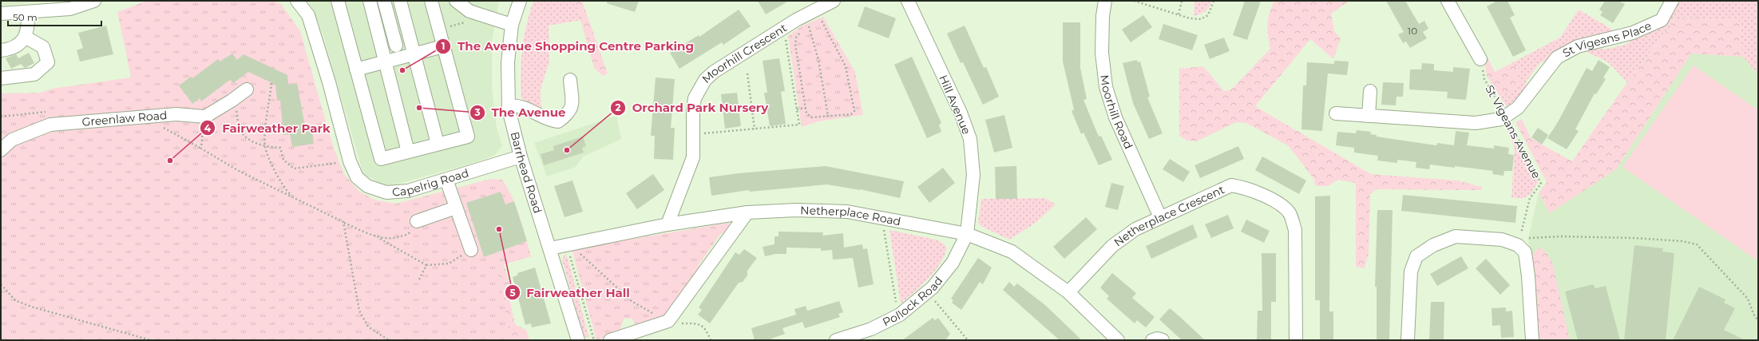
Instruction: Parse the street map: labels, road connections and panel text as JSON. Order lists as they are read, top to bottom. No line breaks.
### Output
{"streets":{"street":["St Vigeans Place","Moorhill Crescent","Hill Avenue","Moorhill Road","Greenlaw Road","Barrhead Road","Capelrig Road","Netherplace Road","Netherplace Crescent","Pollock Road"],"path":["St Vigeans Avenue"]},"crossings":[["St Vigeans Place","St Vigeans Avenue"],["Moorhill Crescent","Netherplace Road"],["Hill Avenue","Netherplace Road"],["Hill Avenue","Pollock Road"],["Moorhill Road","Netherplace Crescent"],["Barrhead Road","Capelrig Road"],["Barrhead Road","Netherplace Road"],["Netherplace Road","Netherplace Crescent"],["Netherplace Road","Pollock Road"]],"places":["The Avenue Shopping Centre Parking","The Avenue","Orchard Park Nursery","Fairweather Park","Fairweather Hall"],"house_numbers":["10"],"scale_bar":"50 m"}
